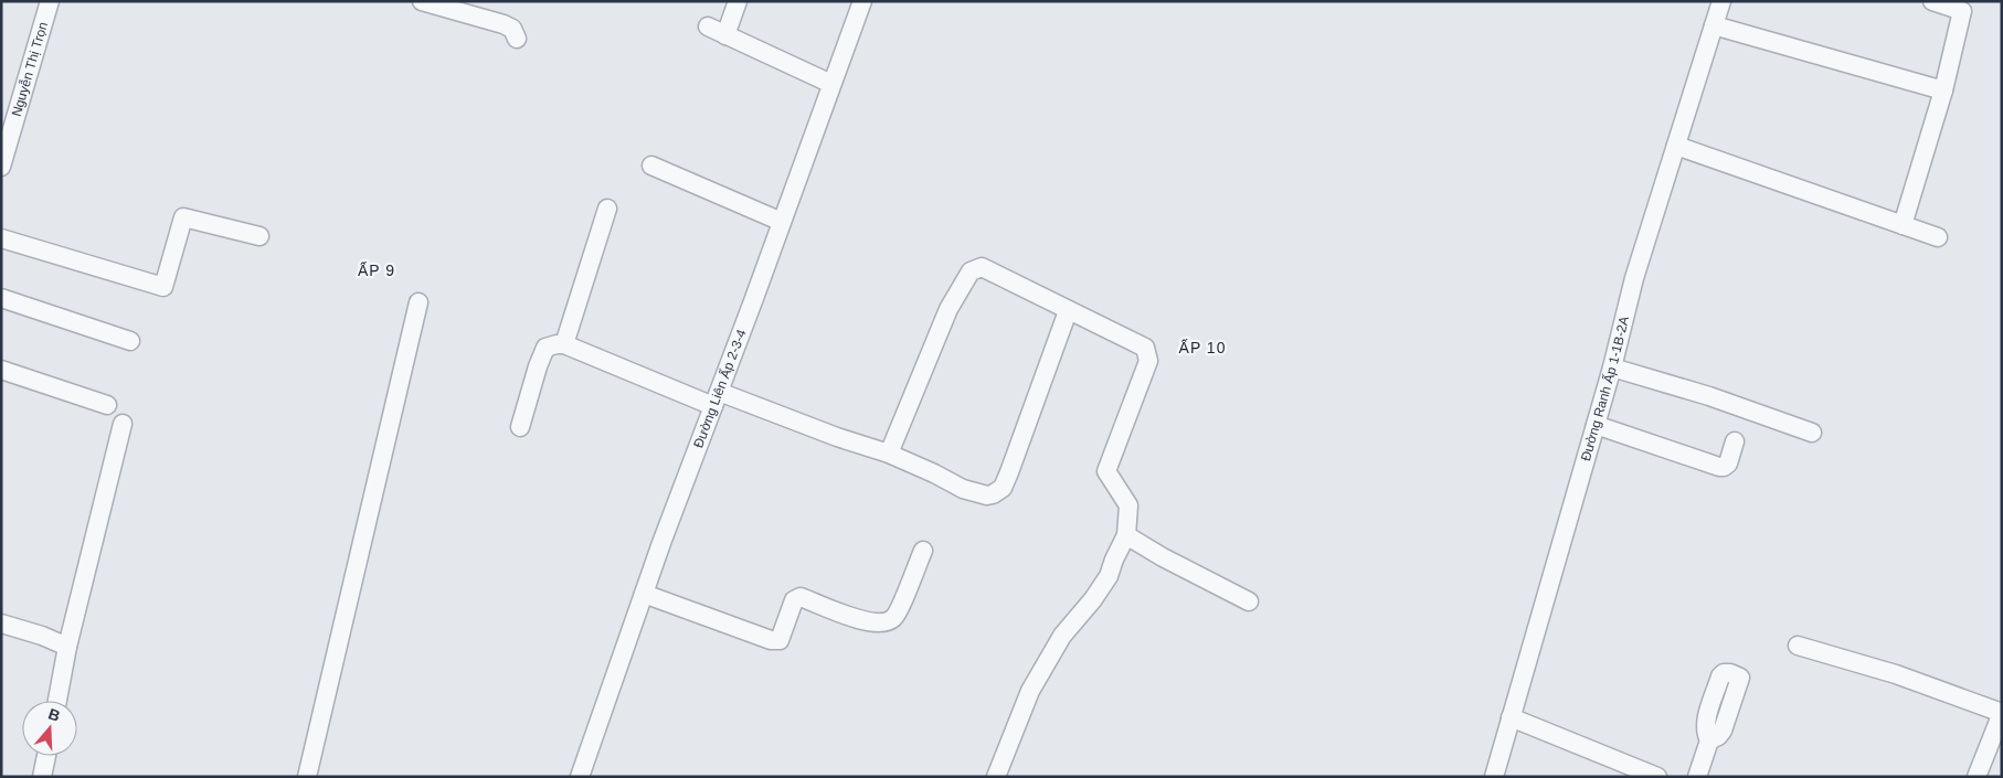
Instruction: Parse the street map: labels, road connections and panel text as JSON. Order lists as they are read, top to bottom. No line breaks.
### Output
{"streets":{"street":["Nguyễn Thị Trọn","Đường Liên Ấp 2-3-4","Đường Ranh Ấp 1-1B-2A"]},"districts":["ẤP 9","ẤP 10"],"north":"top"}
